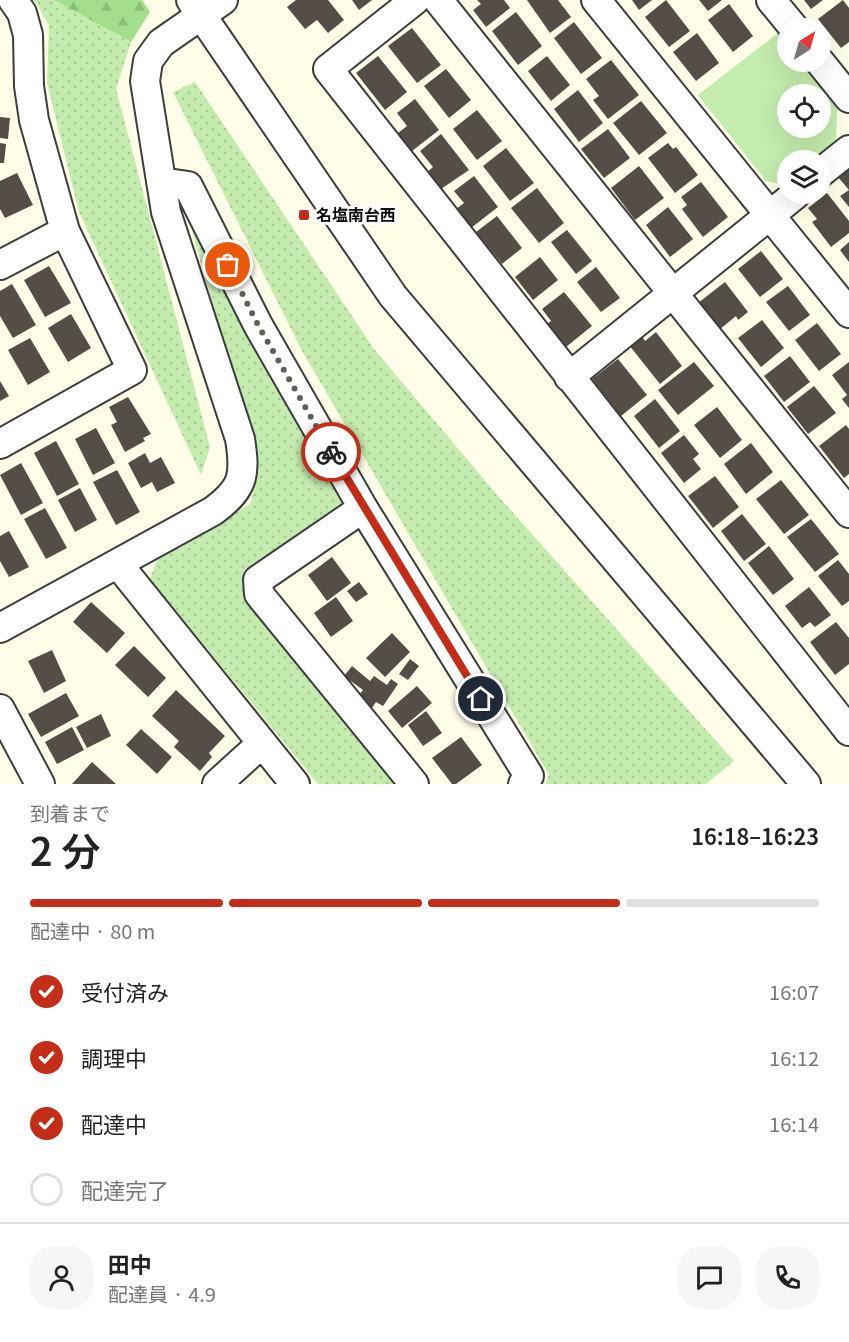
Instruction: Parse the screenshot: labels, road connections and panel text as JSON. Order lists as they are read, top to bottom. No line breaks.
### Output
{"places":{"transit":["名塩南台西"]},"north":"top right","page":{"heading":["2 分","到着まで","16:18–16:23"],"panel":["田中","配達員 · 4.9"],"bar":"配達中 · 80 m","list":[["受付済み","16:07"],["調理中","16:12"],["配達中","16:14"],"配達完了"]}}
